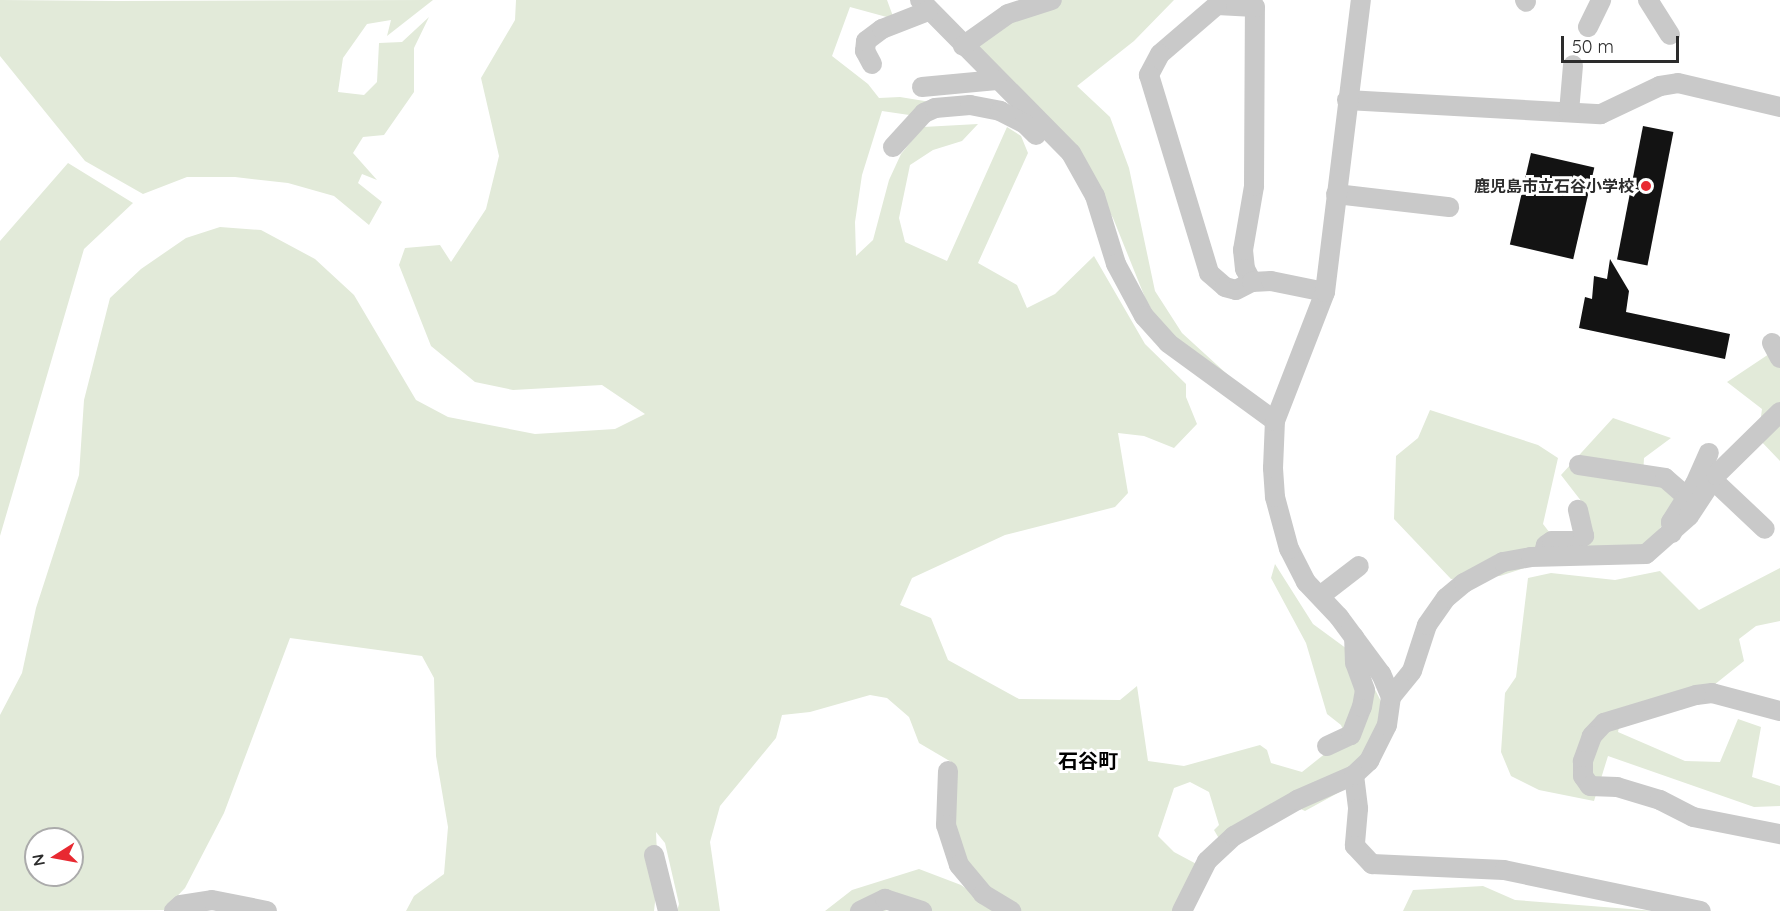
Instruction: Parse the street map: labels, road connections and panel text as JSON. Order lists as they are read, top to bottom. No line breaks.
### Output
{"districts":["石谷町"],"places":["鹿児島市立石谷小学校"],"scale_bar":"50 m","north":"left"}
